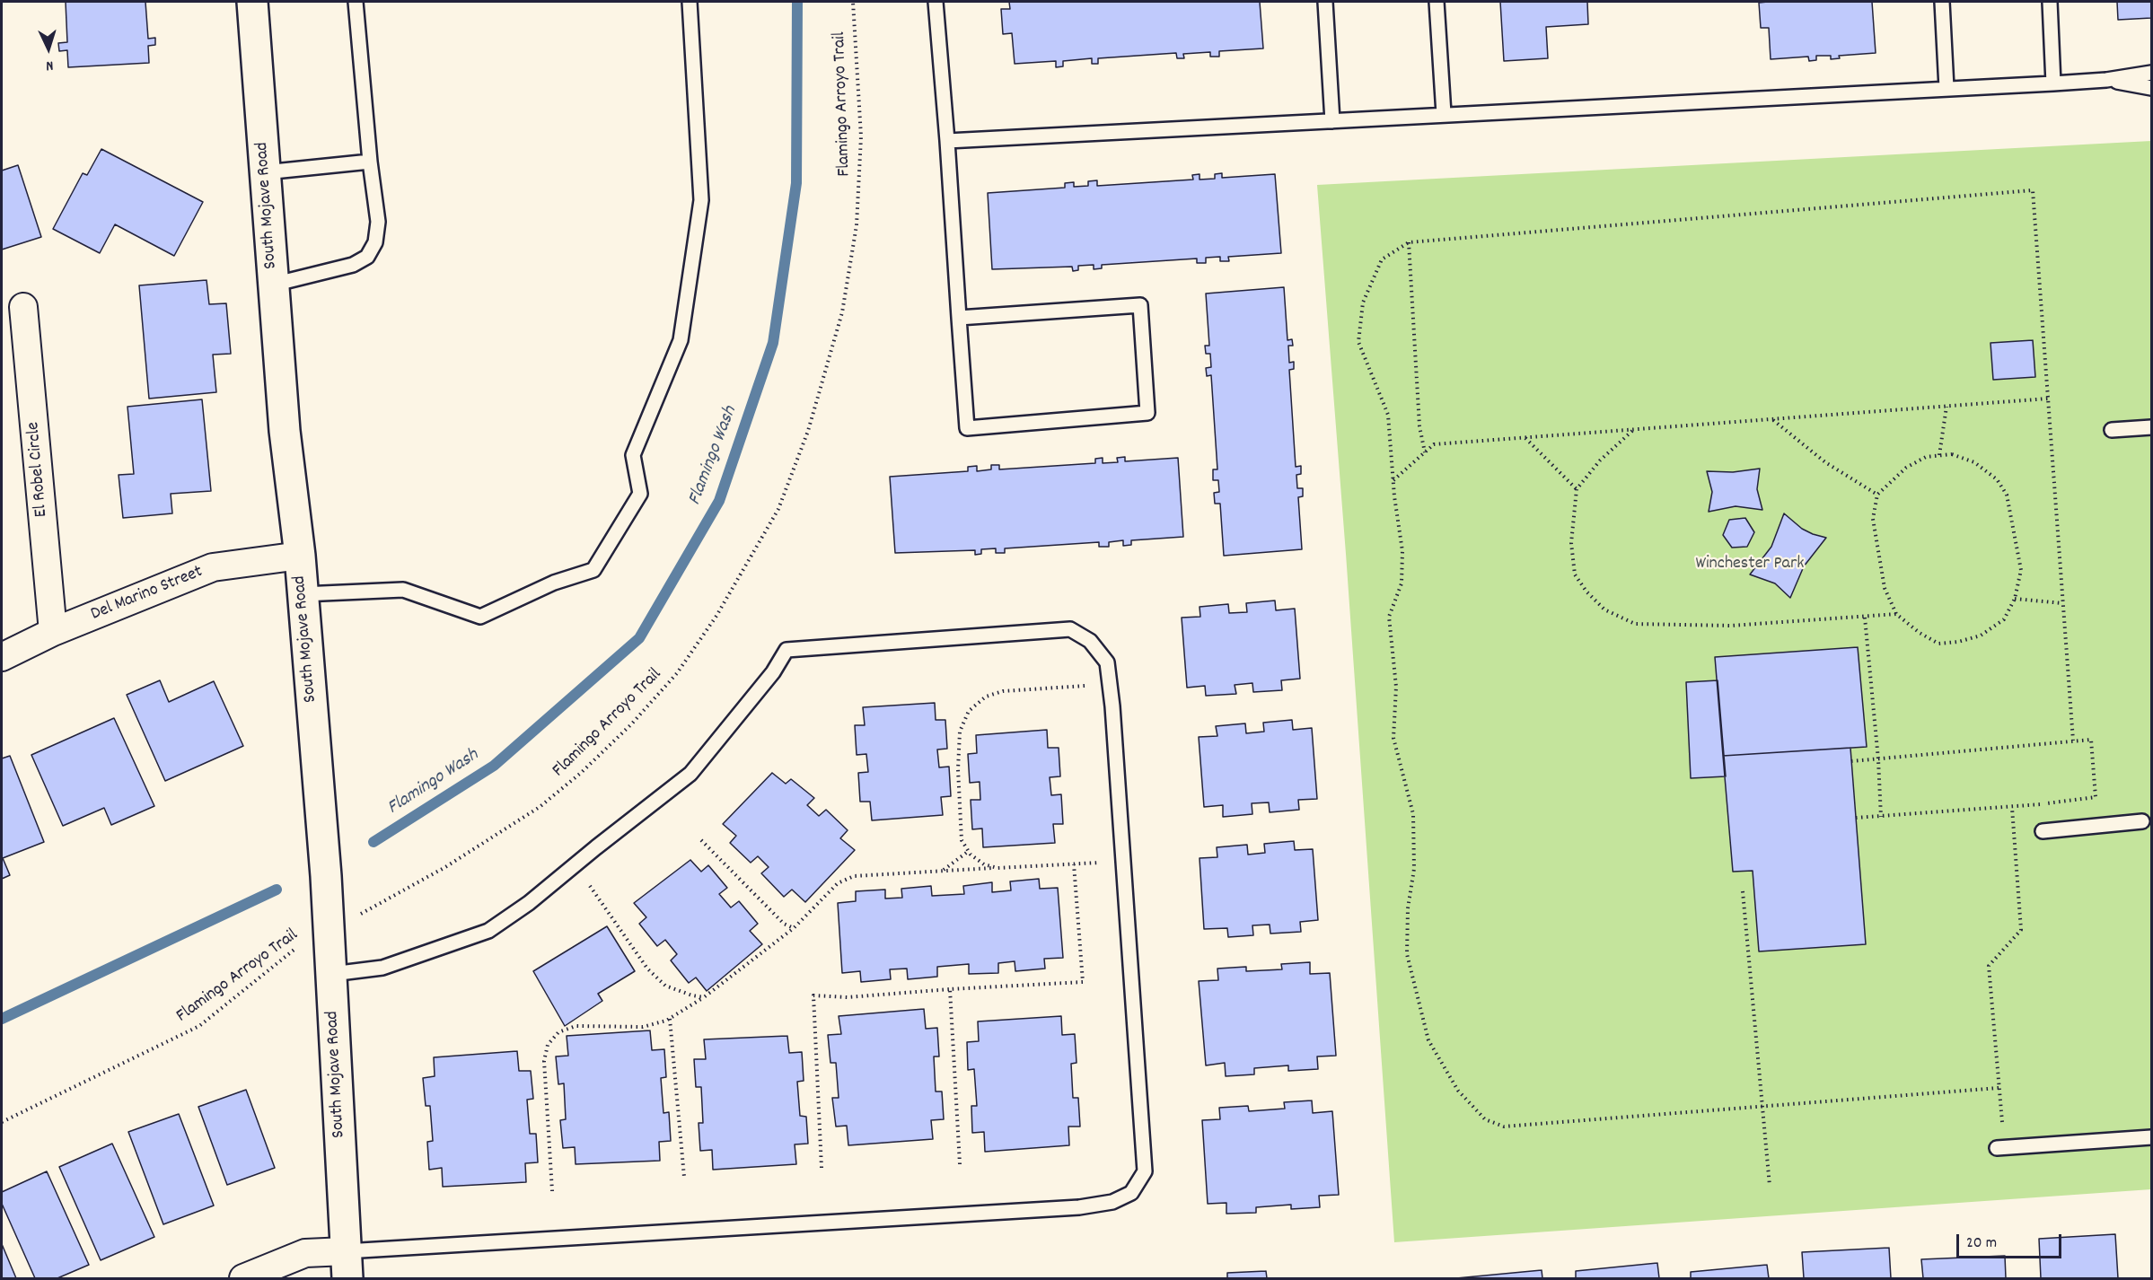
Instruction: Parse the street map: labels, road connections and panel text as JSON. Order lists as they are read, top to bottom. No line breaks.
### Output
{"streets":{"street":["South Mojave Road","El Robel Circle","Del Marino Street"],"path":["Flamingo Arroyo Trail"]},"crossings":[["Flamingo Arroyo Trail","South Mojave Road"],["South Mojave Road","Del Marino Street"],["El Robel Circle","Del Marino Street"]],"water":["Flamingo Wash"],"parks":["Winchester Park"],"scale_bar":"20 m","north":"bottom"}
